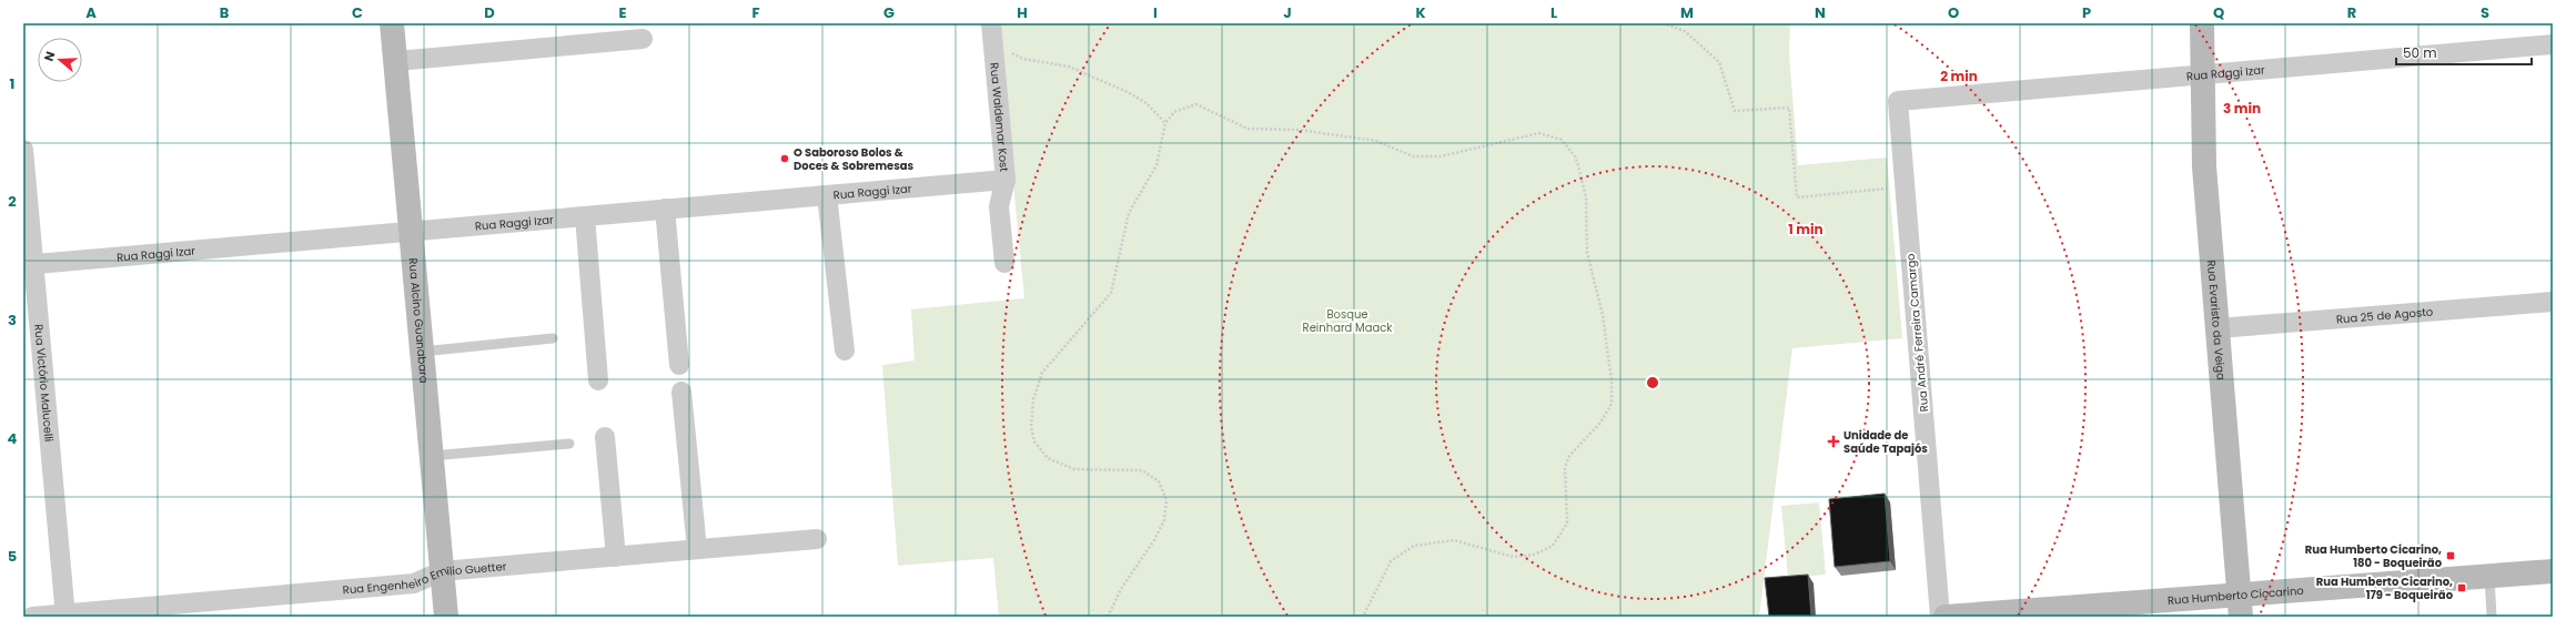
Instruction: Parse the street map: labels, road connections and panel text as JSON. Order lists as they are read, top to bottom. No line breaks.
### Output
{"streets":{"street":["Rua Raggi Izar","Rua Waldemar Kost","Rua 25 de Agosto","Rua Alcino Guanabara","Rua Evaristo da Veiga","Rua André Ferreira Camargo","Rua Victório Malucelli","Rua Engenheiro Emílio Guetter","Rua Humberto Ciccarino"]},"crossings":[["Rua Raggi Izar","Rua Waldemar Kost"],["Rua Raggi Izar","Rua Alcino Guanabara"],["Rua Raggi Izar","Rua Evaristo da Veiga"],["Rua Raggi Izar","Rua André Ferreira Camargo"],["Rua Raggi Izar","Rua Victório Malucelli"],["Rua 25 de Agosto","Rua Evaristo da Veiga"],["Rua Alcino Guanabara","Rua Engenheiro Emílio Guetter"],["Rua Evaristo da Veiga","Rua Humberto Ciccarino"],["Rua Victório Malucelli","Rua Engenheiro Emílio Guetter"]],"parks":["Bosque Reinhard Maack"],"places":{"other":["O Saboroso Bolos & Doces & Sobremesas"],"health":["Unidade de Saúde Tapajós"],"transit":["Rua Humberto Cicarino, 180 - Boqueirão","Rua Humberto Cicarino, 179 - Boqueirão"]},"scale_bar":"50 m","north":"left","grid":{"columns":["A","B","C","D","E","F","G","H","I","J","K","L","M","N","O","P","Q","R","S"],"rows":["1","2","3","4","5"]},"rings":["2 min","3 min","1 min"]}
